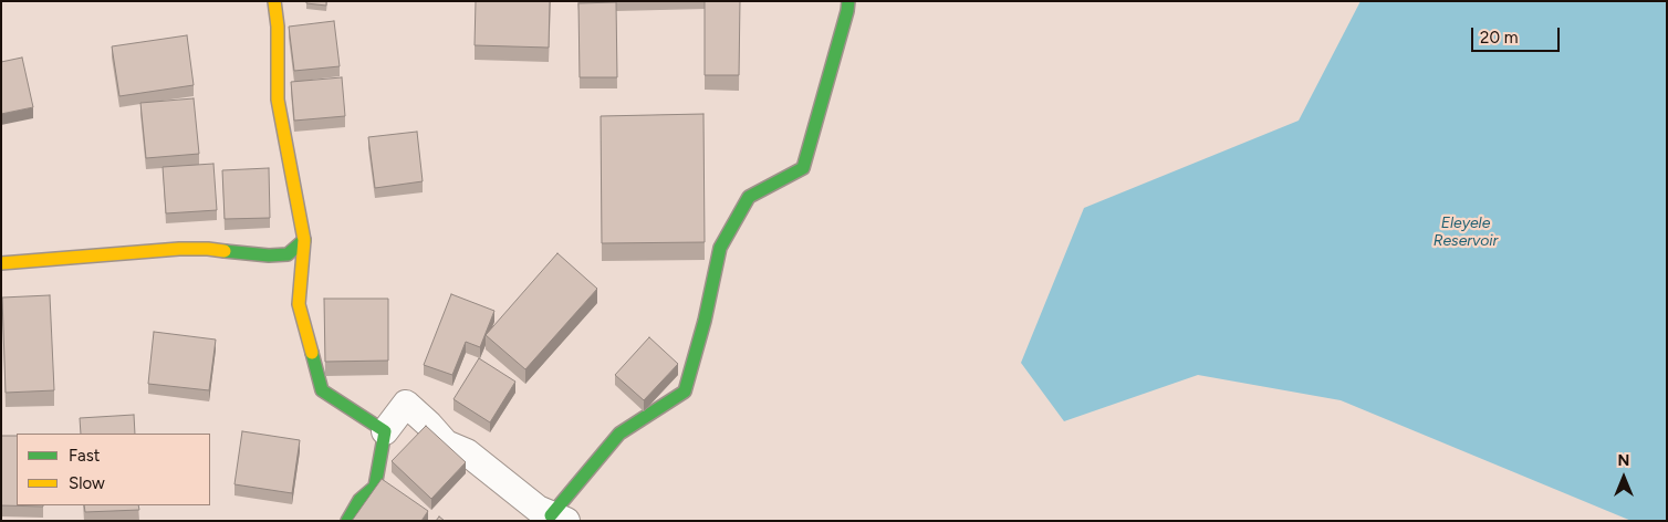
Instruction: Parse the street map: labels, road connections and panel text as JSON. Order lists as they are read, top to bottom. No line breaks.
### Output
{"water":["Eleyele Reservoir"],"legend":["Fast","Slow"],"scale_bar":"20 m","north":"top"}
